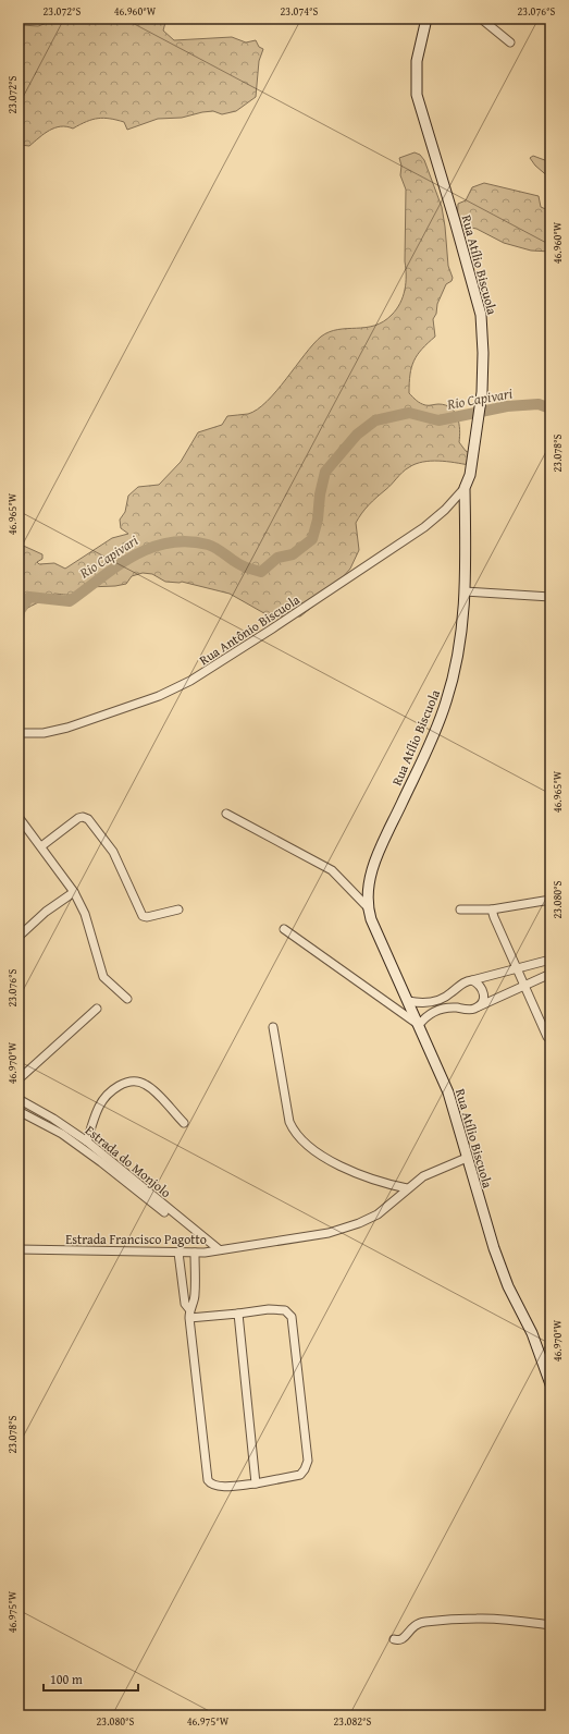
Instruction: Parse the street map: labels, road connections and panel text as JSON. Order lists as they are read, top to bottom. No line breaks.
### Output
{"streets":{"street":["Rua Atílio Biscuola","Rua Antônio Biscuola","Estrada do Monjolo","Estrada Francisco Pagotto"]},"crossings":[["Rua Atílio Biscuola","Rua Antônio Biscuola"],["Rua Atílio Biscuola","Estrada Francisco Pagotto"],["Estrada do Monjolo","Estrada Francisco Pagotto"]],"water":["Rio Capivari"],"scale_bar":"100 m","coordinates":["23.072°S","46.960°W","23.074°S","23.076°S","23.078°S","46.965°W","23.080°S","46.970°W","46.975°W","23.082°S"]}
